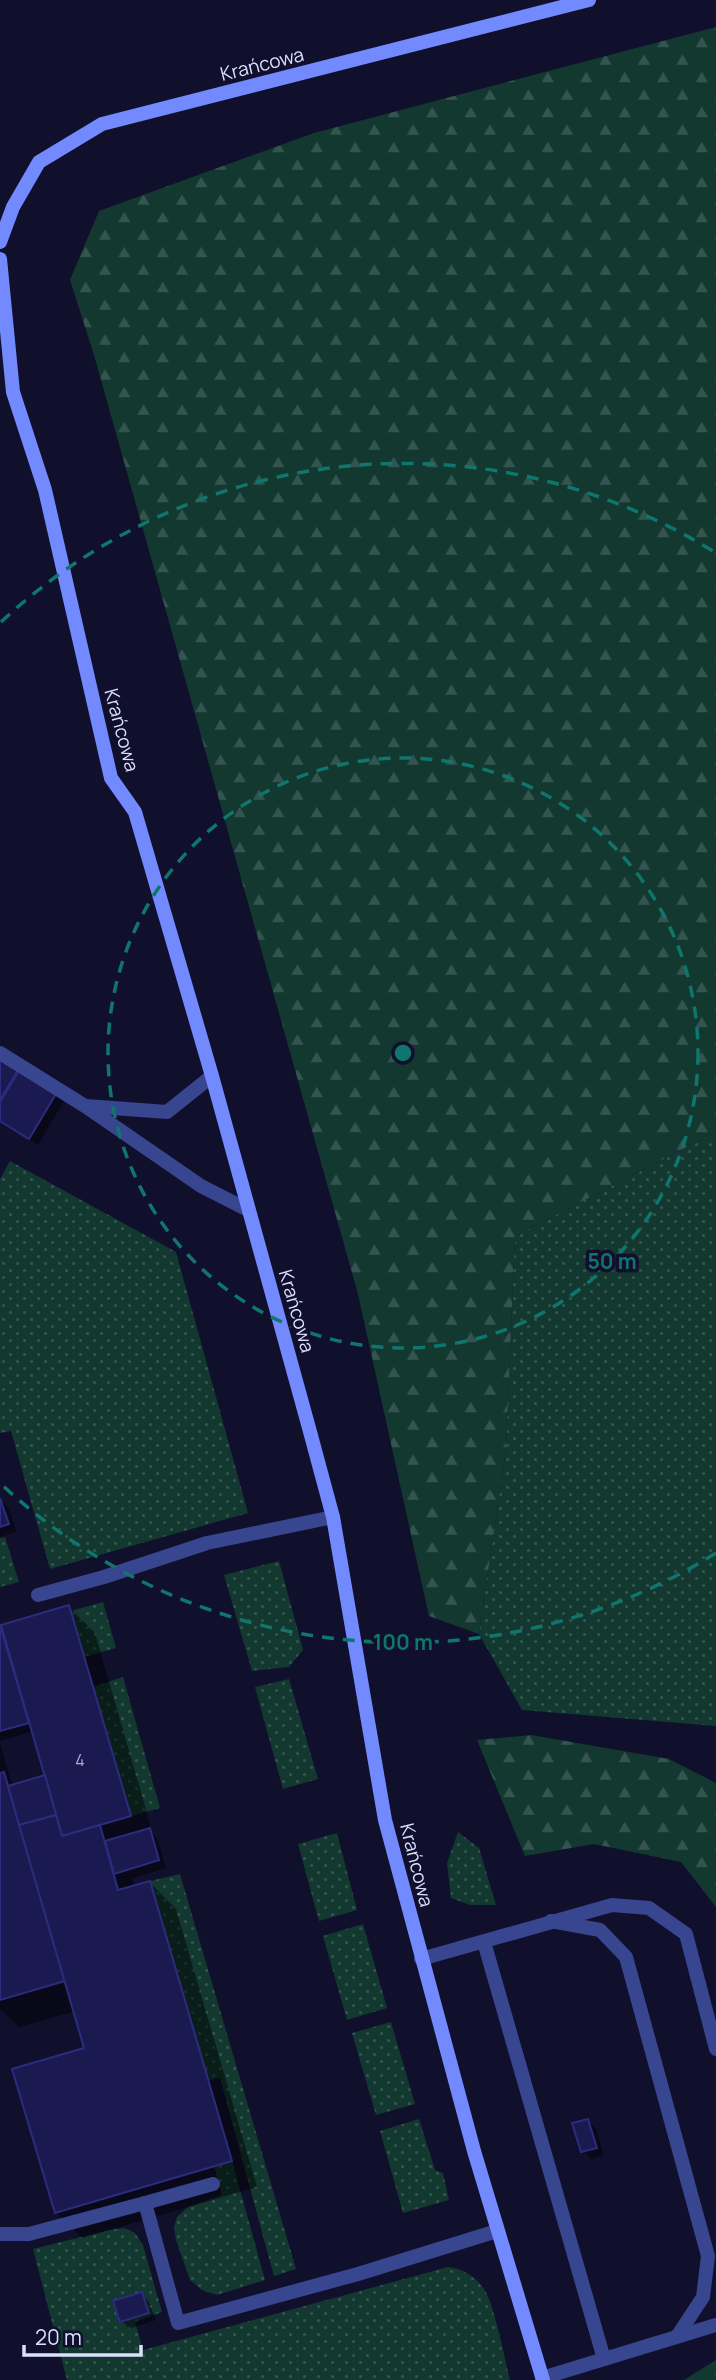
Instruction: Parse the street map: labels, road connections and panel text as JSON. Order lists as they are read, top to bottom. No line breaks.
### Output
{"streets":{"street":["Krańcowa"]},"house_numbers":["4"],"scale_bar":"20 m","rings":["50 m","100 m"]}
